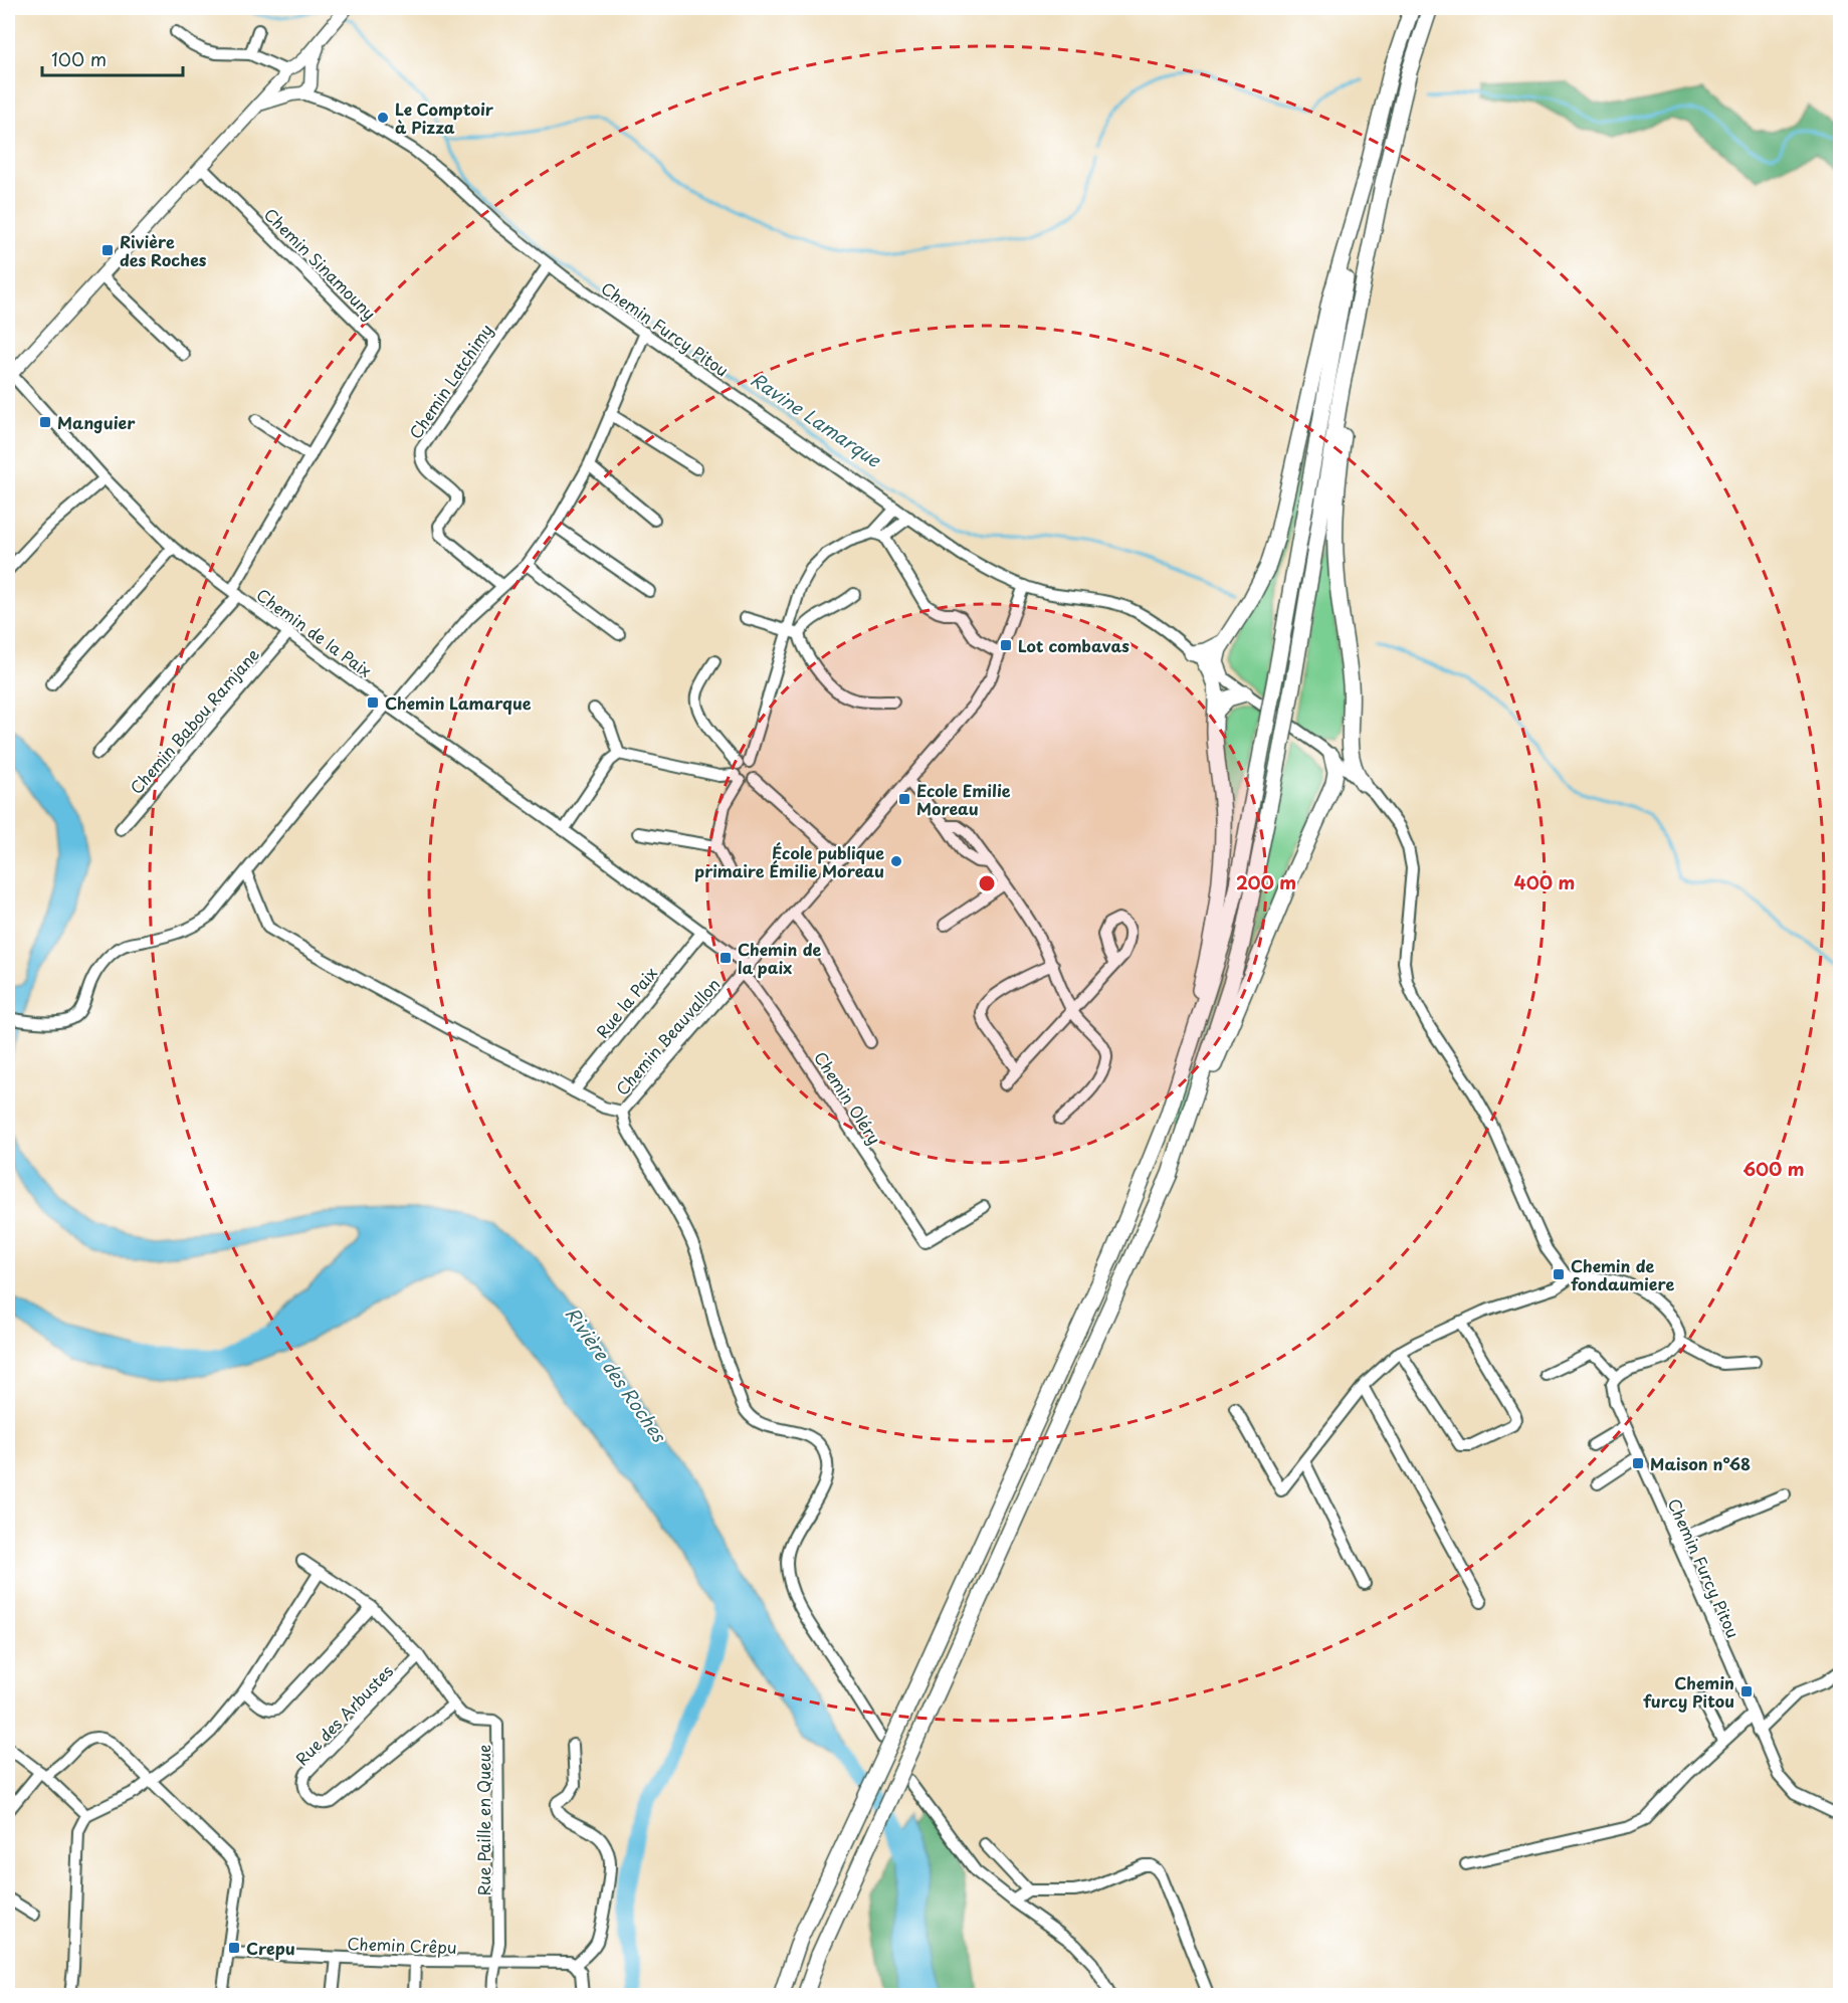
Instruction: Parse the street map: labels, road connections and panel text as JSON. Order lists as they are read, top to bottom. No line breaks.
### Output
{"streets":{"street":["Chemin Sinamouny","Chemin Furcy Pitou","Chemin Latchimy","Chemin de la Paix","Chemin Babou Ramjane","Rue la Paix","Chemin Beauvallon","Chemin Oléry","Rue des Arbustes","Rue Paille en Queue","Chemin Crêpu"]},"crossings":[["Chemin Sinamouny","Chemin de la Paix"],["Chemin Furcy Pitou","Chemin Latchimy"],["Chemin Furcy Pitou","Chemin Beauvallon"],["Chemin de la Paix","Chemin Babou Ramjane"],["Chemin de la Paix","Rue la Paix"],["Chemin de la Paix","Chemin Beauvallon"],["Chemin de la Paix","Chemin Oléry"],["Rue la Paix","Chemin Beauvallon"],["Chemin Beauvallon","Chemin Oléry"],["Rue des Arbustes","Rue Paille en Queue"],["Rue Paille en Queue","Chemin Crêpu"]],"water":["Ravine Lamarque","Rivière des Roches"],"places":{"other":["Le Comptoir à Pizza","École publique primaire Émilie Moreau"],"transit":["Rivière des Roches","Manguier","Lot combavas","Chemin Lamarque","Ecole Emilie Moreau","Chemin de la paix","Chemin de fondaumiere","Maison n°68","Chemin furcy Pitou","Crepu"]},"scale_bar":"100 m","rings":["200 m","400 m","600 m"]}
